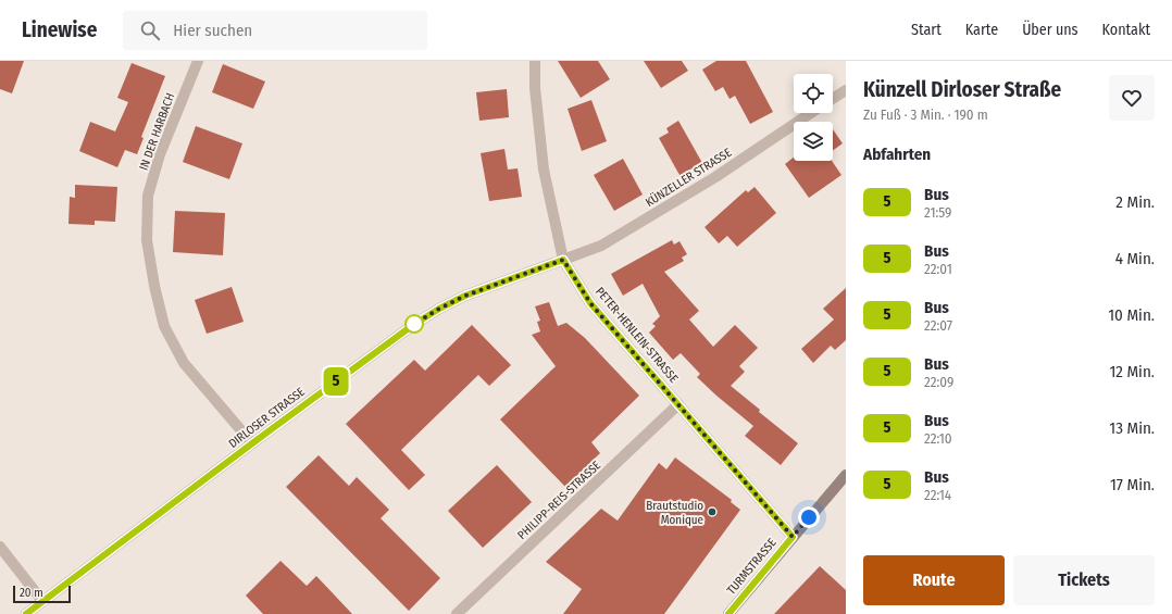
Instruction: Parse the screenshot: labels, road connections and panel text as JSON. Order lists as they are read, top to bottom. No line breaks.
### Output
{"streets":{"main road":["TURMSTRASSE"],"street":["IN DER HARBACH","KÜNZELLER STRASSE","PETER-HENLEIN-STRASSE","DIRLOSER STRASSE","PHILIPP-REIS-STRASSE"]},"crossings":[["IN DER HARBACH","DIRLOSER STRASSE"],["KÜNZELLER STRASSE","PETER-HENLEIN-STRASSE"],["KÜNZELLER STRASSE","DIRLOSER STRASSE"],["PETER-HENLEIN-STRASSE","DIRLOSER STRASSE"],["PETER-HENLEIN-STRASSE","PHILIPP-REIS-STRASSE"],["PETER-HENLEIN-STRASSE","TURMSTRASSE"]],"places":["Brautstudio Monique"],"lines":["bus line 5"],"scale_bar":"20 m","page":{"header":"Linewise","search":"Hier suchen","nav":["Start","Karte","Über uns","Kontakt"],"on_map":"5","heading":[["Künzell Dirloser Straße","Zu Fuß · 3 Min. · 190 m"],"Abfahrten"],"list":[{"mark":"5","name":"Bus","note":"21:59","value":"2 Min."},{"mark":"5","name":"Bus","note":"22:01","value":"4 Min."},{"mark":"5","name":"Bus","note":"22:07","value":"10 Min."},{"mark":"5","name":"Bus","note":"22:09","value":"12 Min."},{"mark":"5","name":"Bus","note":"22:10","value":"13 Min."},{"mark":"5","name":"Bus","note":"22:14","value":"17 Min."}],"buttons":["Route","Tickets"],"scale":"20 m"}}
